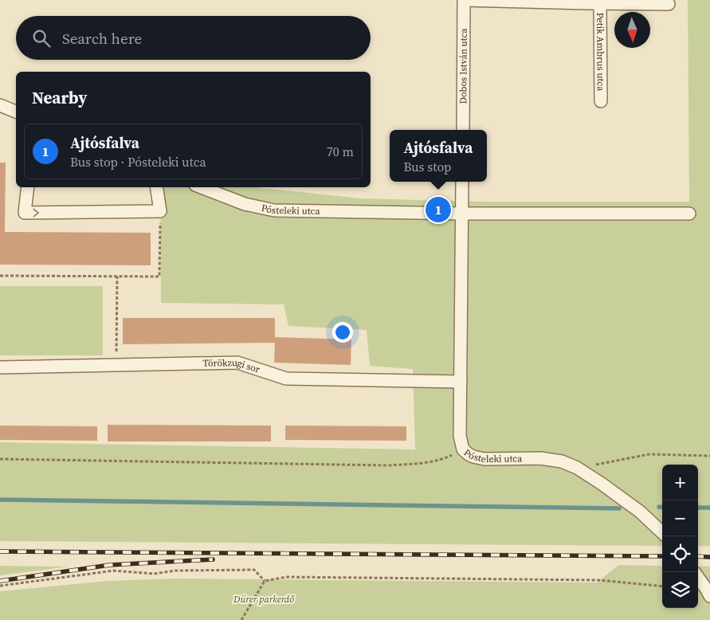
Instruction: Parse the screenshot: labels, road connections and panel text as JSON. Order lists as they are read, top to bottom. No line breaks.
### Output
{"streets":{"street":["Petik Ambrus utca","Dobos István utca","Pósteleki utca","Törökzugi sor"]},"crossings":[["Petik Ambrus utca","Dobos István utca"],["Pósteleki utca","Törökzugi sor"]],"parks":["Dürer parkerdő"],"north":"bottom","page":{"search":"Search here","heading":"Nearby","list":[{"mark":"1","name":"Ajtósfalva","note":"Bus stop · Pósteleki utca","value":"70 m"}],"popup":["Ajtósfalva","Bus stop"],"pins":"1","map_buttons":["+","−"]}}
